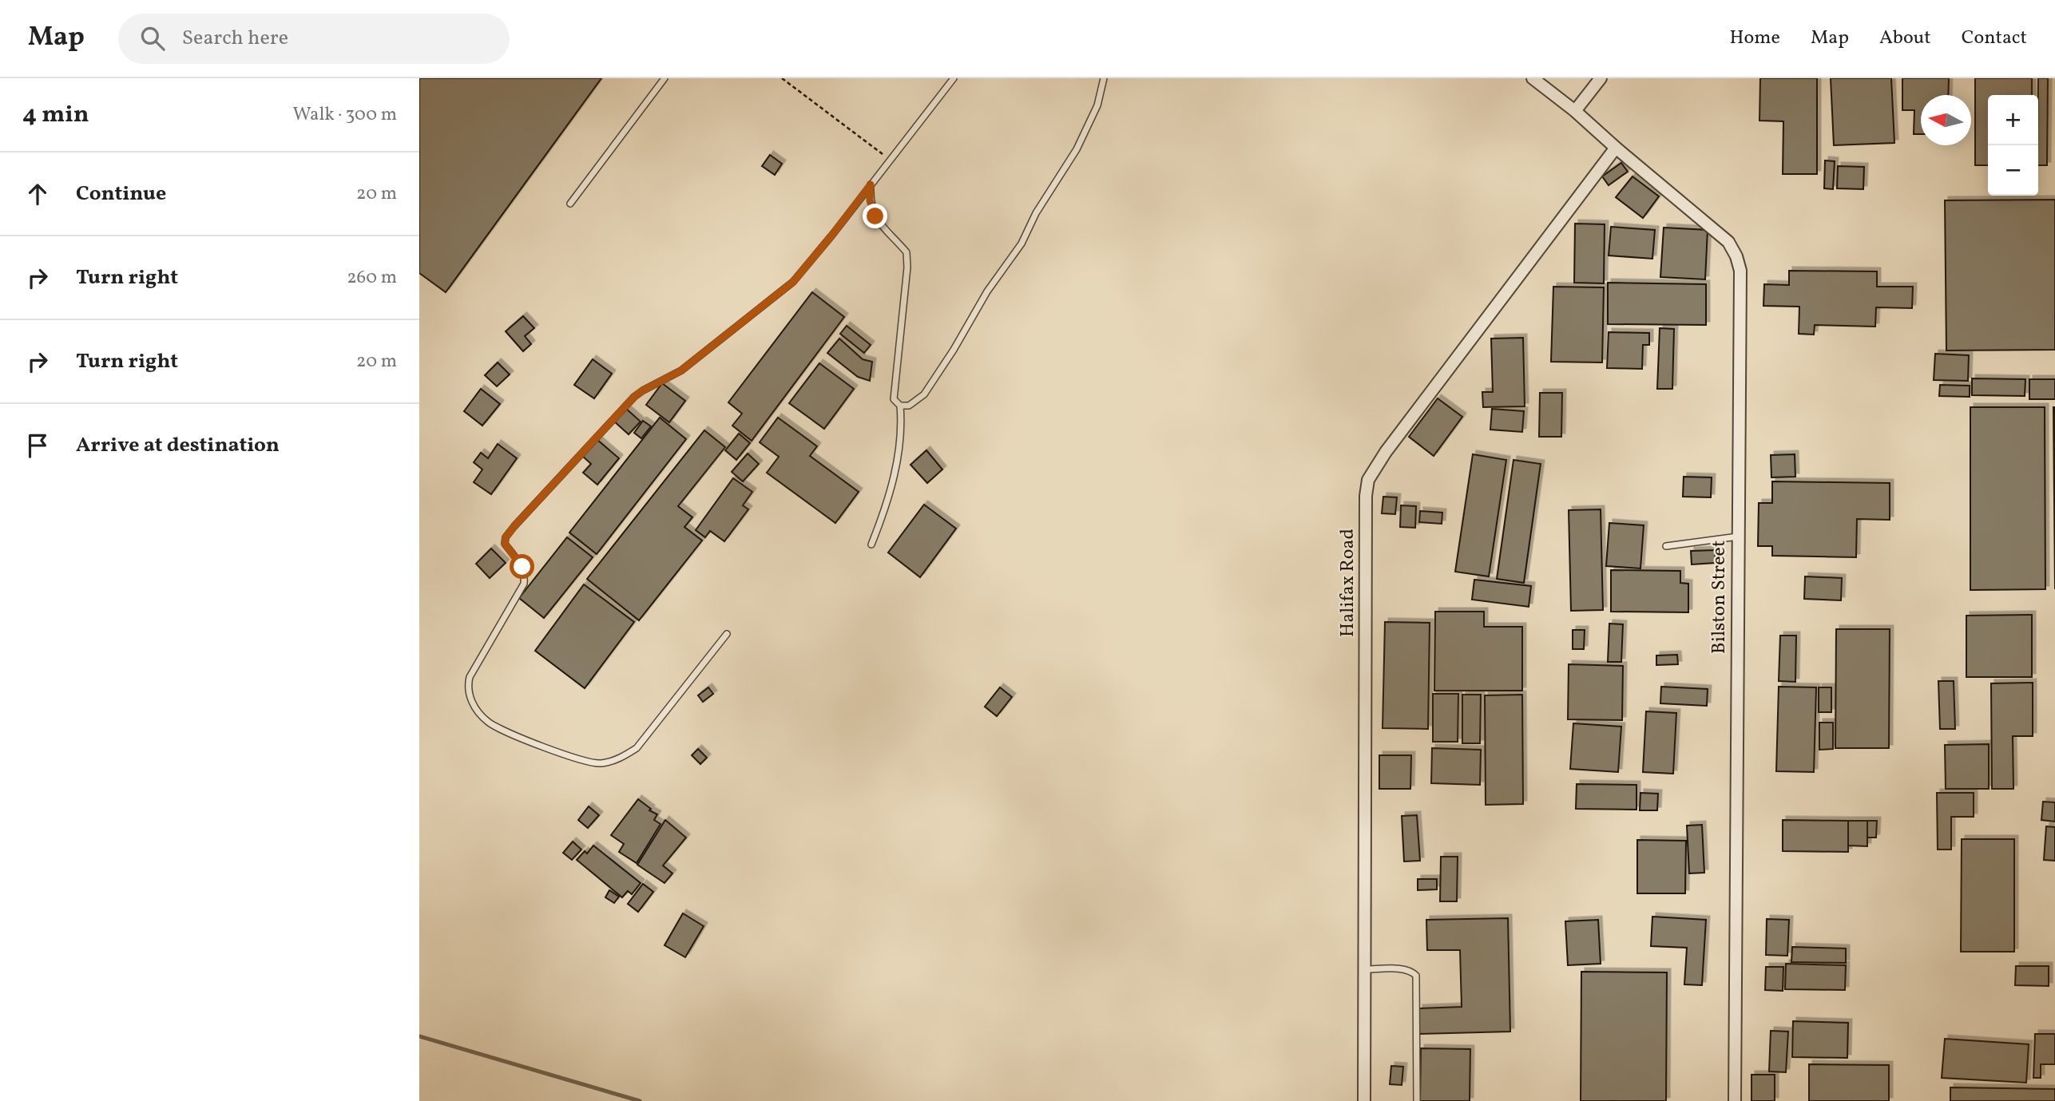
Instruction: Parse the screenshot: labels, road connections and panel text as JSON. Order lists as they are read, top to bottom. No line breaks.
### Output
{"streets":{"street":["Halifax Road","Bilston Street"]},"crossings":[["Halifax Road","Bilston Street"]],"north":"left","page":{"header":"Map","search":"Search here","nav":["Home","Map","About","Contact"],"heading":["4 min","Walk · 300 m"],"map_buttons":["+","−"],"list":[["Continue","20 m"],["Turn right","260 m"],["Turn right","20 m"],"Arrive at destination"]}}
